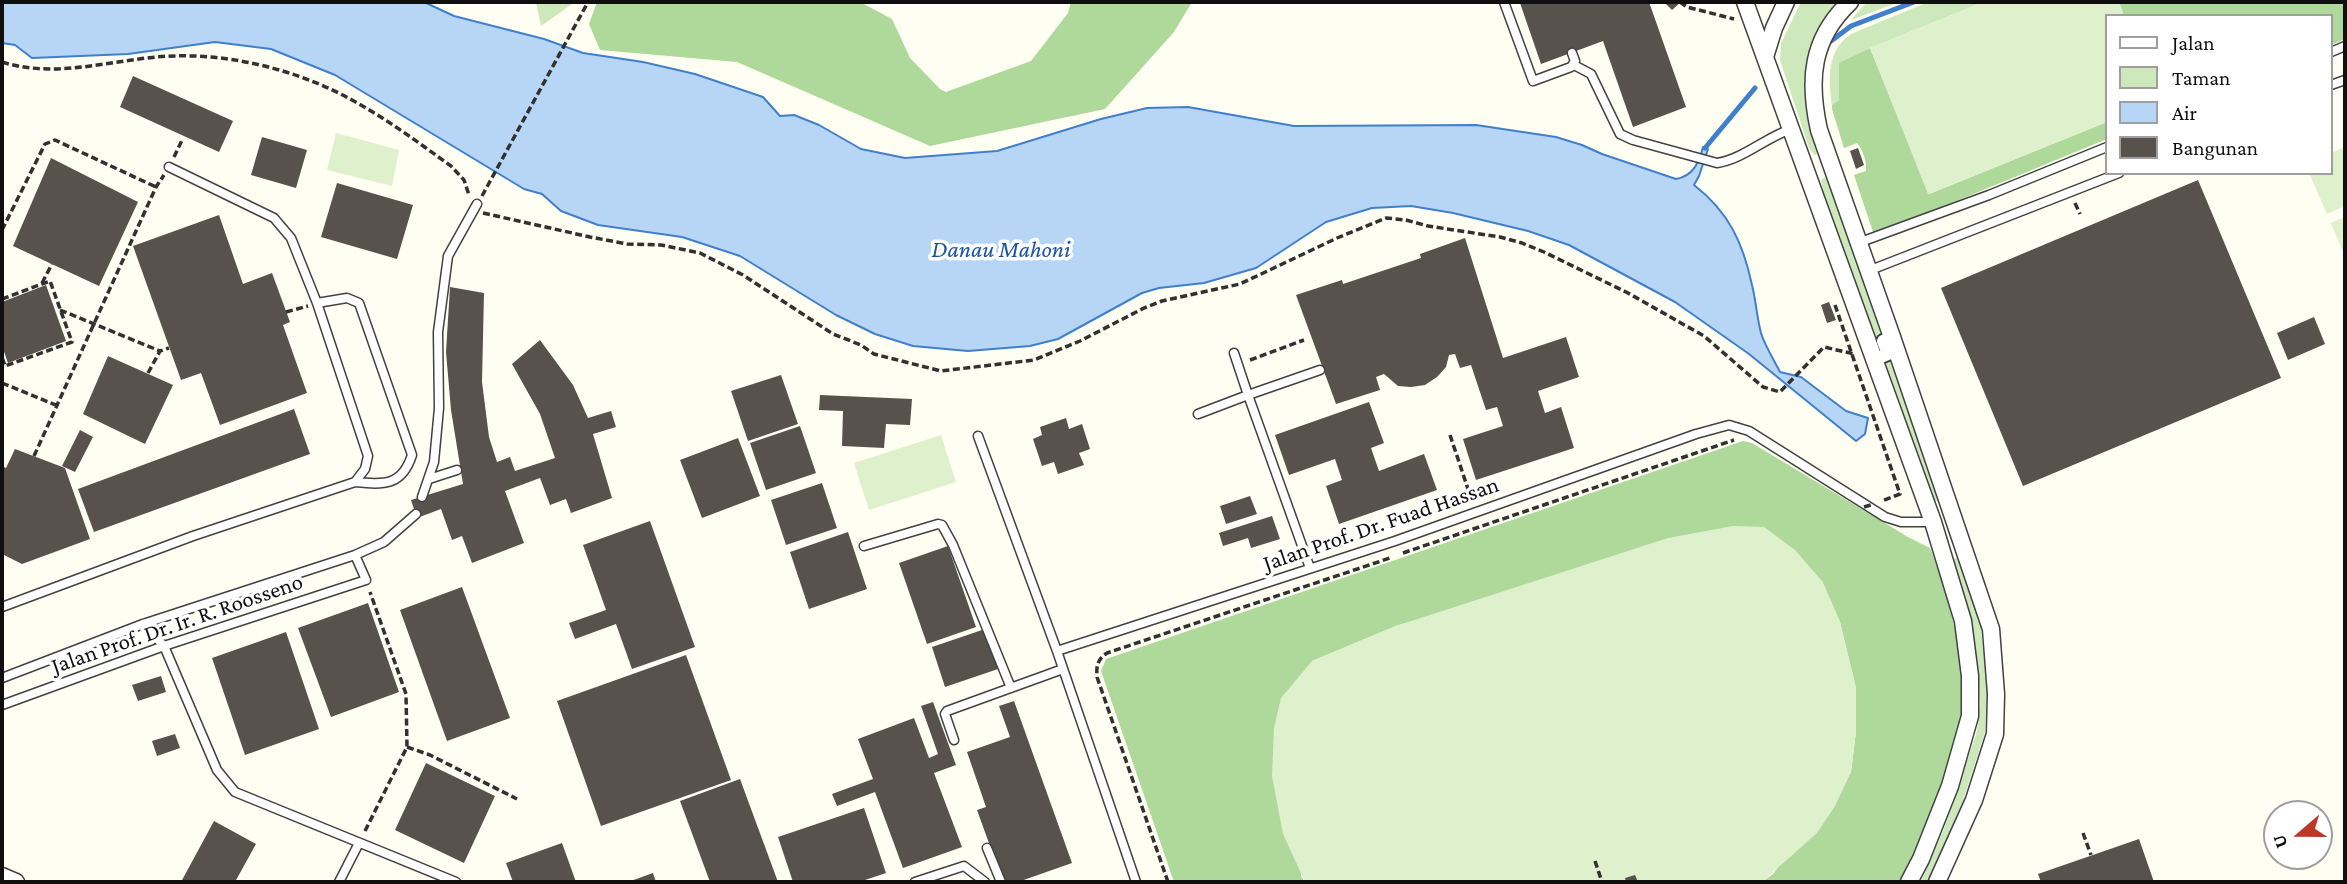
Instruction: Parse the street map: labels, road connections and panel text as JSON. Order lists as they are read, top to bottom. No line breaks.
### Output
{"streets":{"lane":["Jalan Prof. Dr. Fuad Hassan","Jalan Prof. Dr. Ir. R. Roosseno"]},"water":["Danau Mahoni"],"legend":["Jalan","Taman","Air","Bangunan"],"north":"left"}
